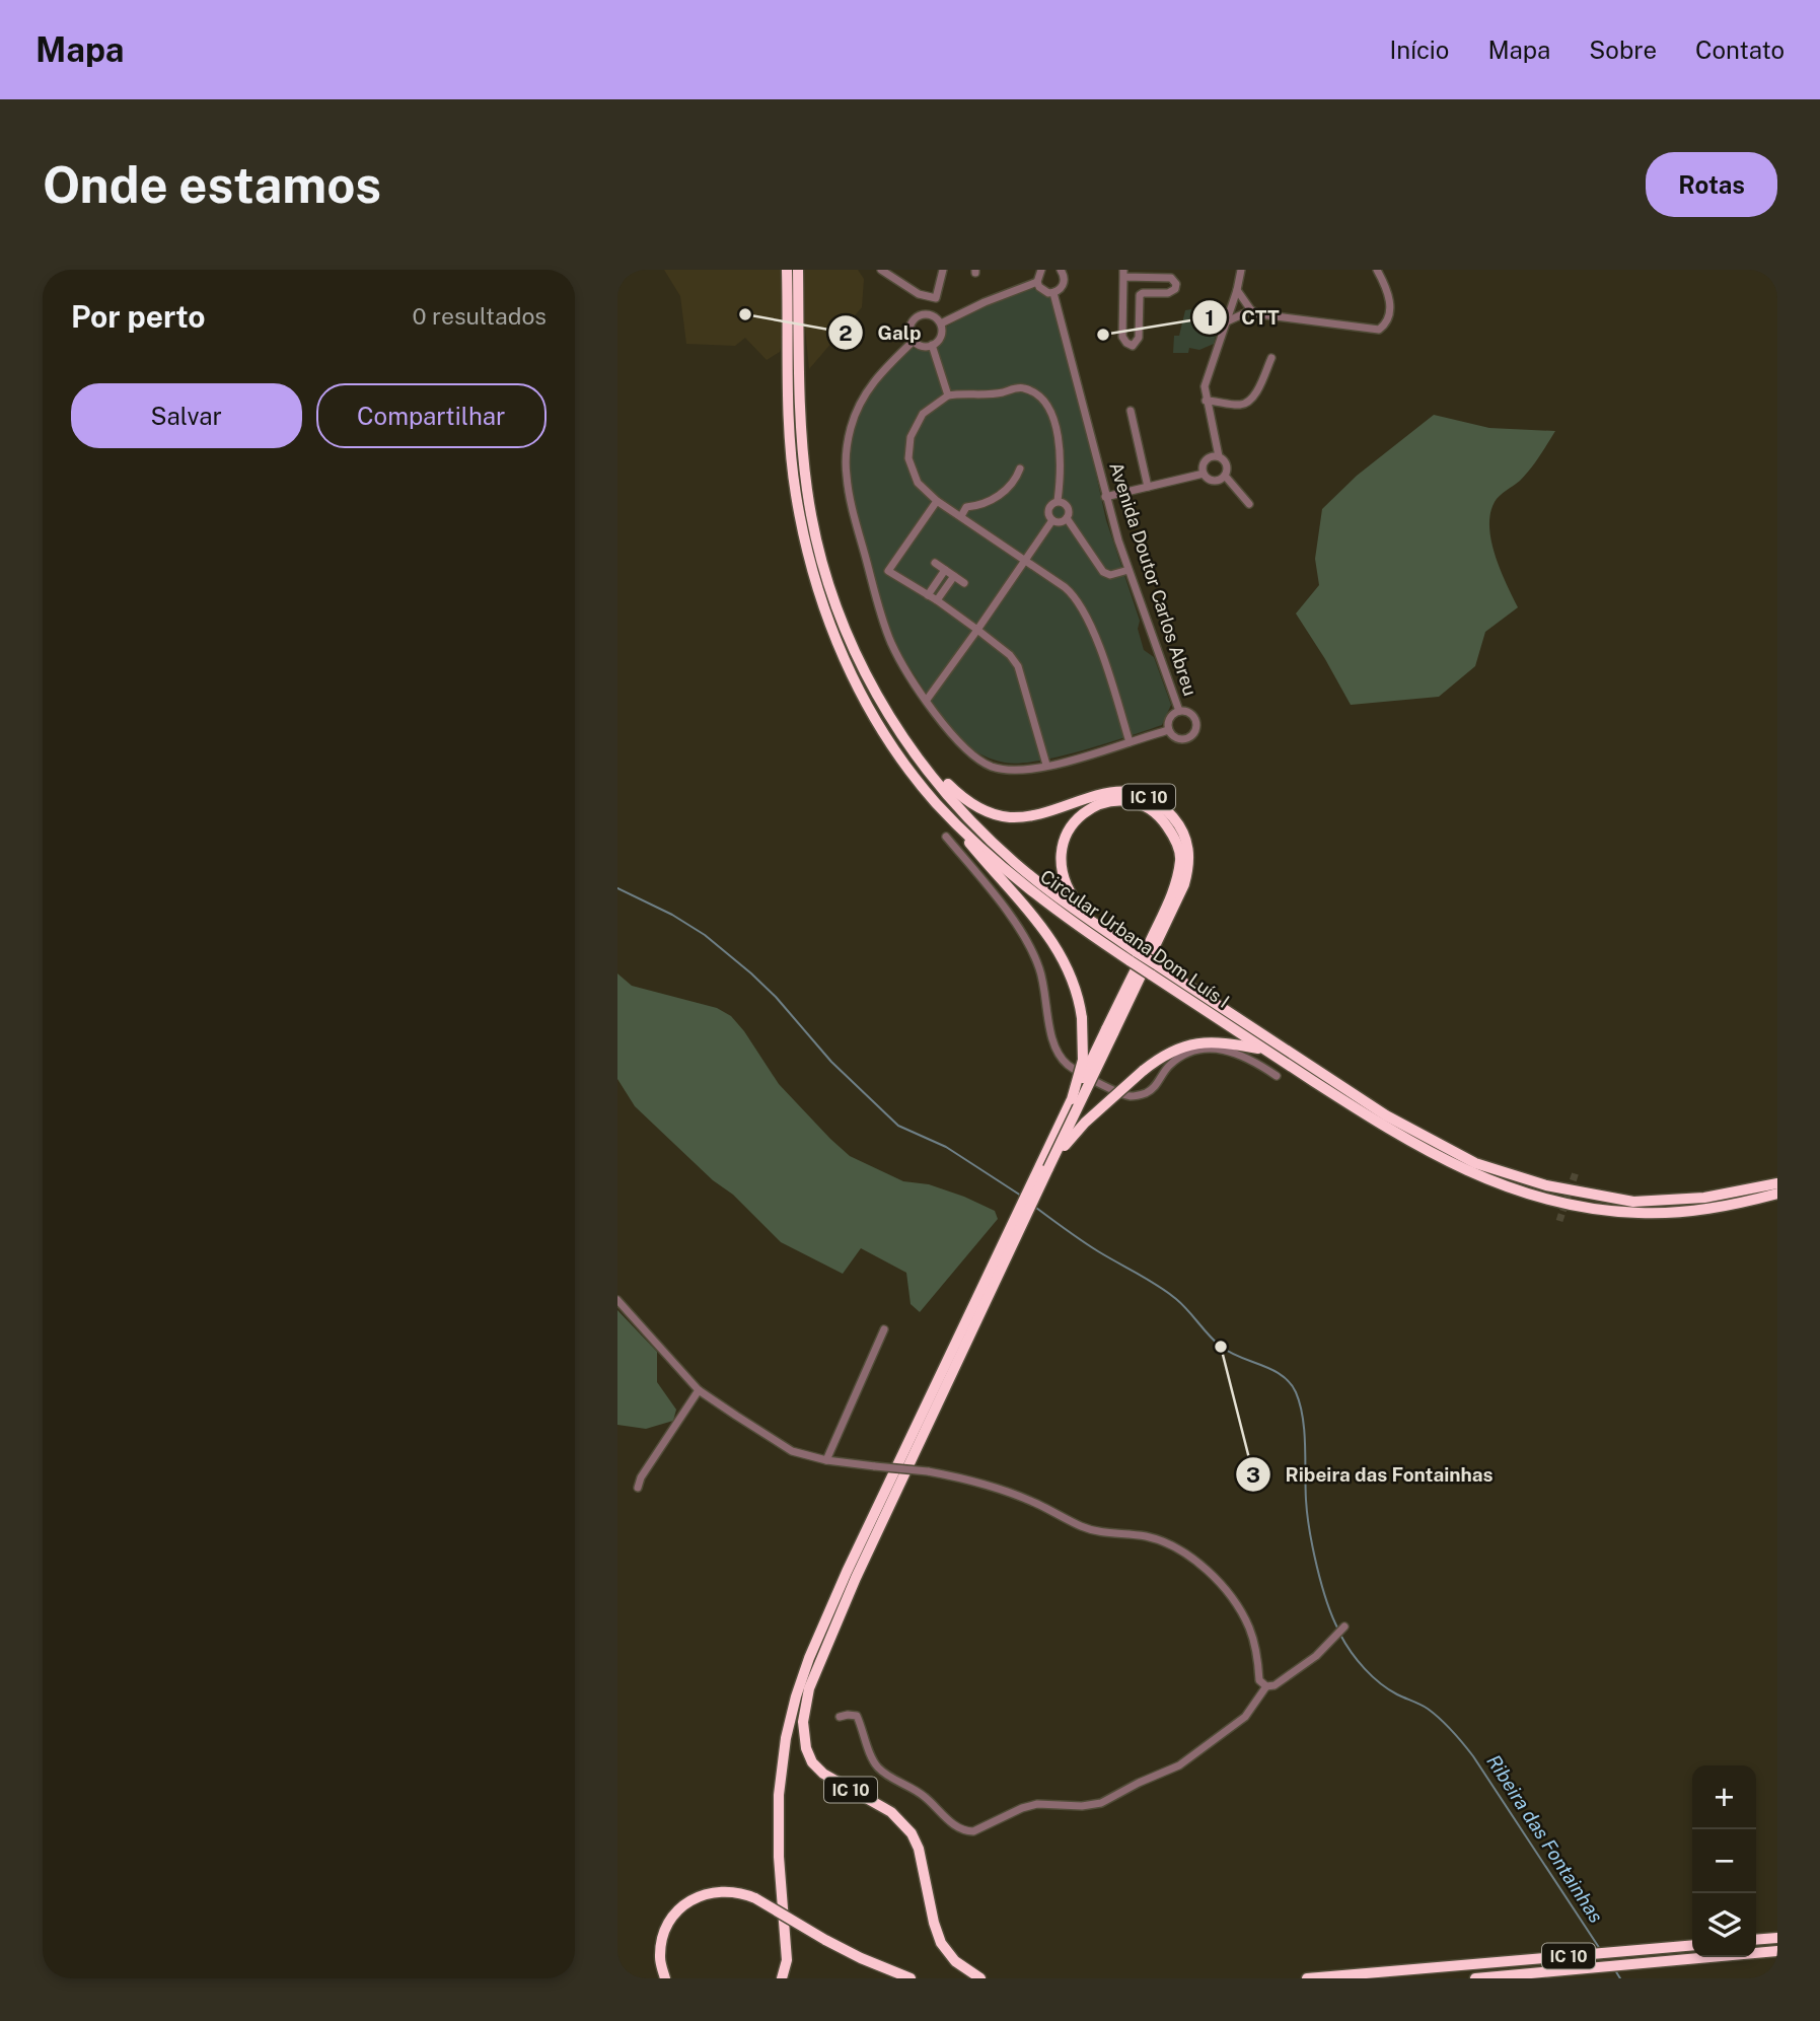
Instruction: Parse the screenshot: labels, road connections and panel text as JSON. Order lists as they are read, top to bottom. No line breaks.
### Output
{"streets":{"highway":["IC 10","Circular Urbana Dom Luís I"],"street":["Avenida Doutor Carlos Abreu"]},"crossings":[["IC 10","Circular Urbana Dom Luís I"]],"water":["Ribeira das Fontainhas"],"places":["Galp","CTT","Ribeira das Fontainhas"],"page":{"header":"Mapa","nav":["Início","Mapa","Sobre","Contato"],"buttons":["Rotas",["Salvar","Compartilhar"]],"title":"Onde estamos","heading":["Por perto","0 resultados"],"map_buttons":["+","−"]}}
